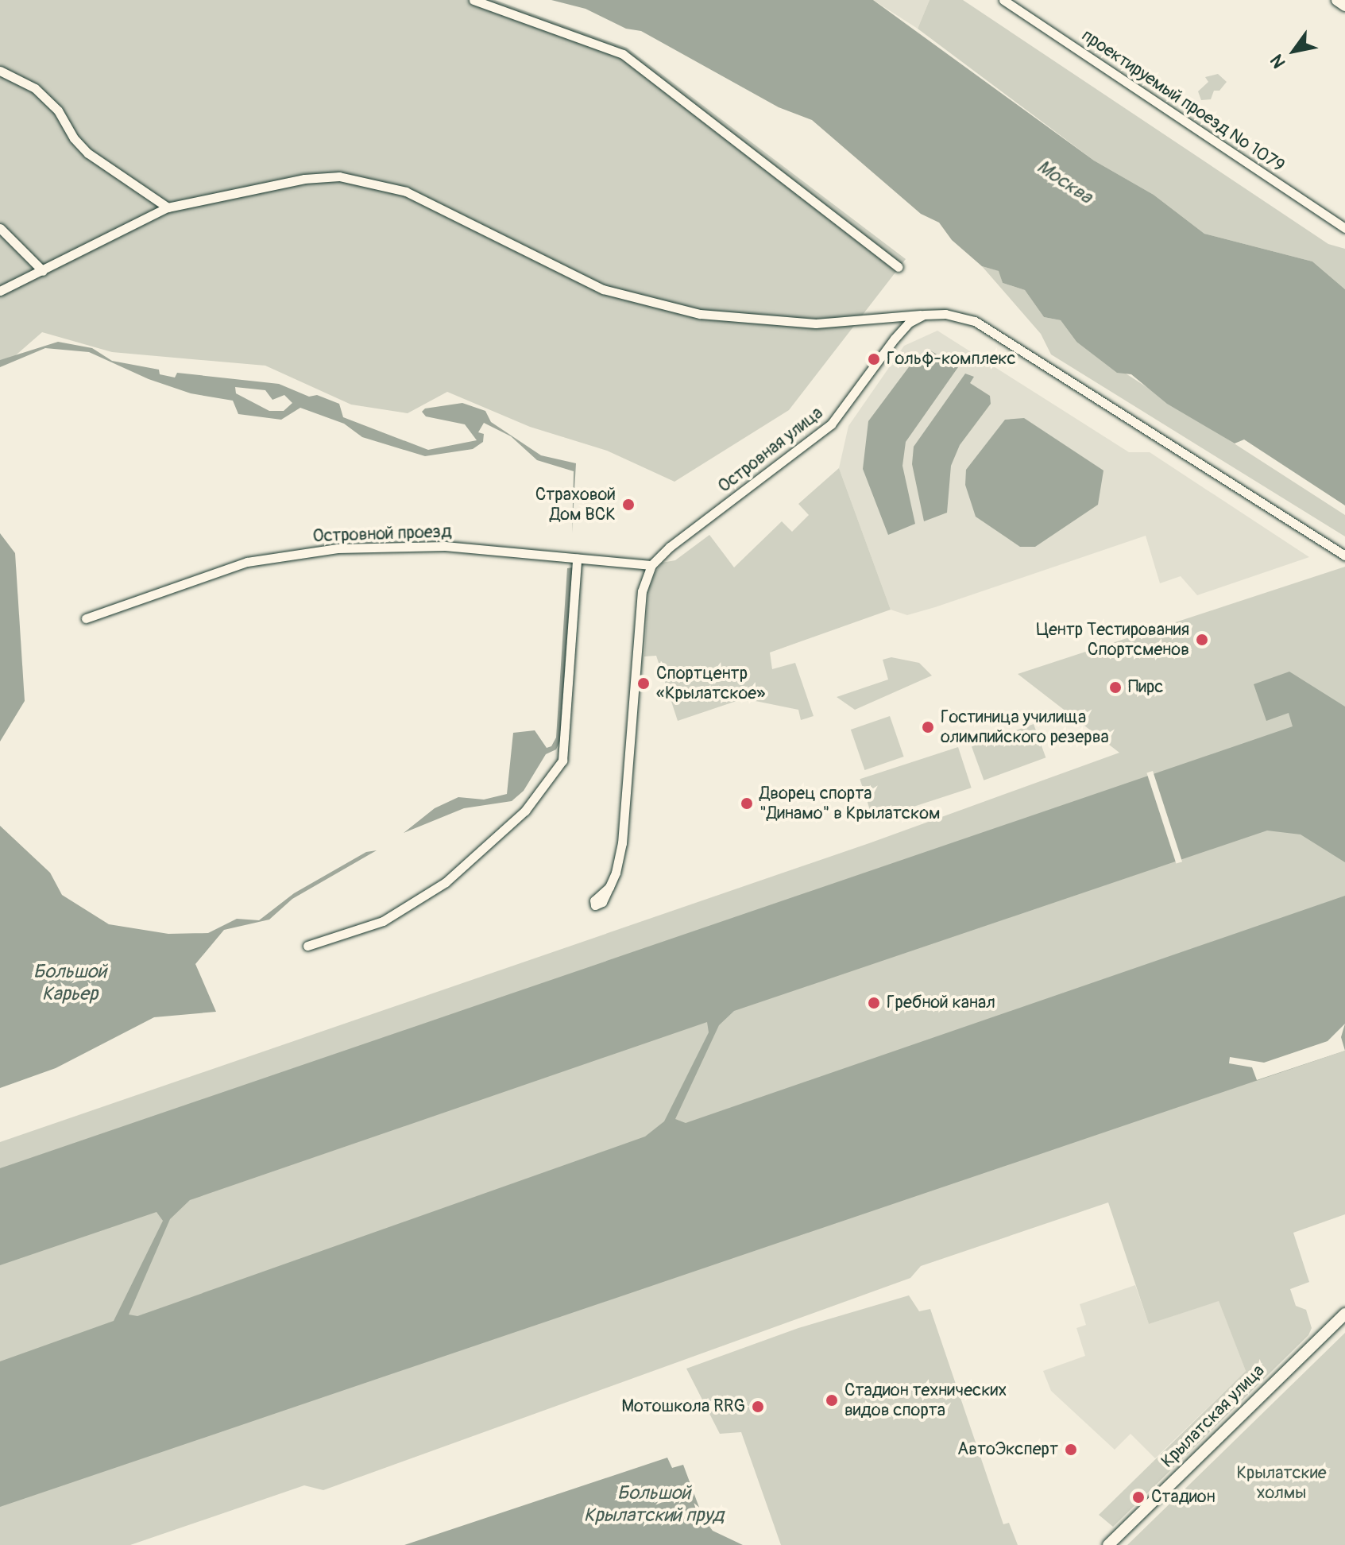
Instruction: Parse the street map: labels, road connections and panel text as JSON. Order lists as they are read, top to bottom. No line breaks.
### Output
{"streets":{"main road":["Крылатская улица"],"street":["проектируемый проезд № 1079","Островная улица","Островной проезд"]},"crossings":[["Островная улица","Островной проезд"]],"water":["Москва","Большой Карьер","Большой Крылатский пруд"],"parks":["Крылатские холмы"],"places":["Гольф-комплекс","Страховой Дом ВСК","Центр Тестирования Спортсменов","Спортцентр «Крылатское»","Пирс","Гостиница училища олимпийского резерва","Дворец спорта \"Динамо\" в Крылатском","Гребной канал","Стадион технических видов спорта","Мотошкола RRG","АвтоЭксперт","Стадион"],"north":"bottom left"}
